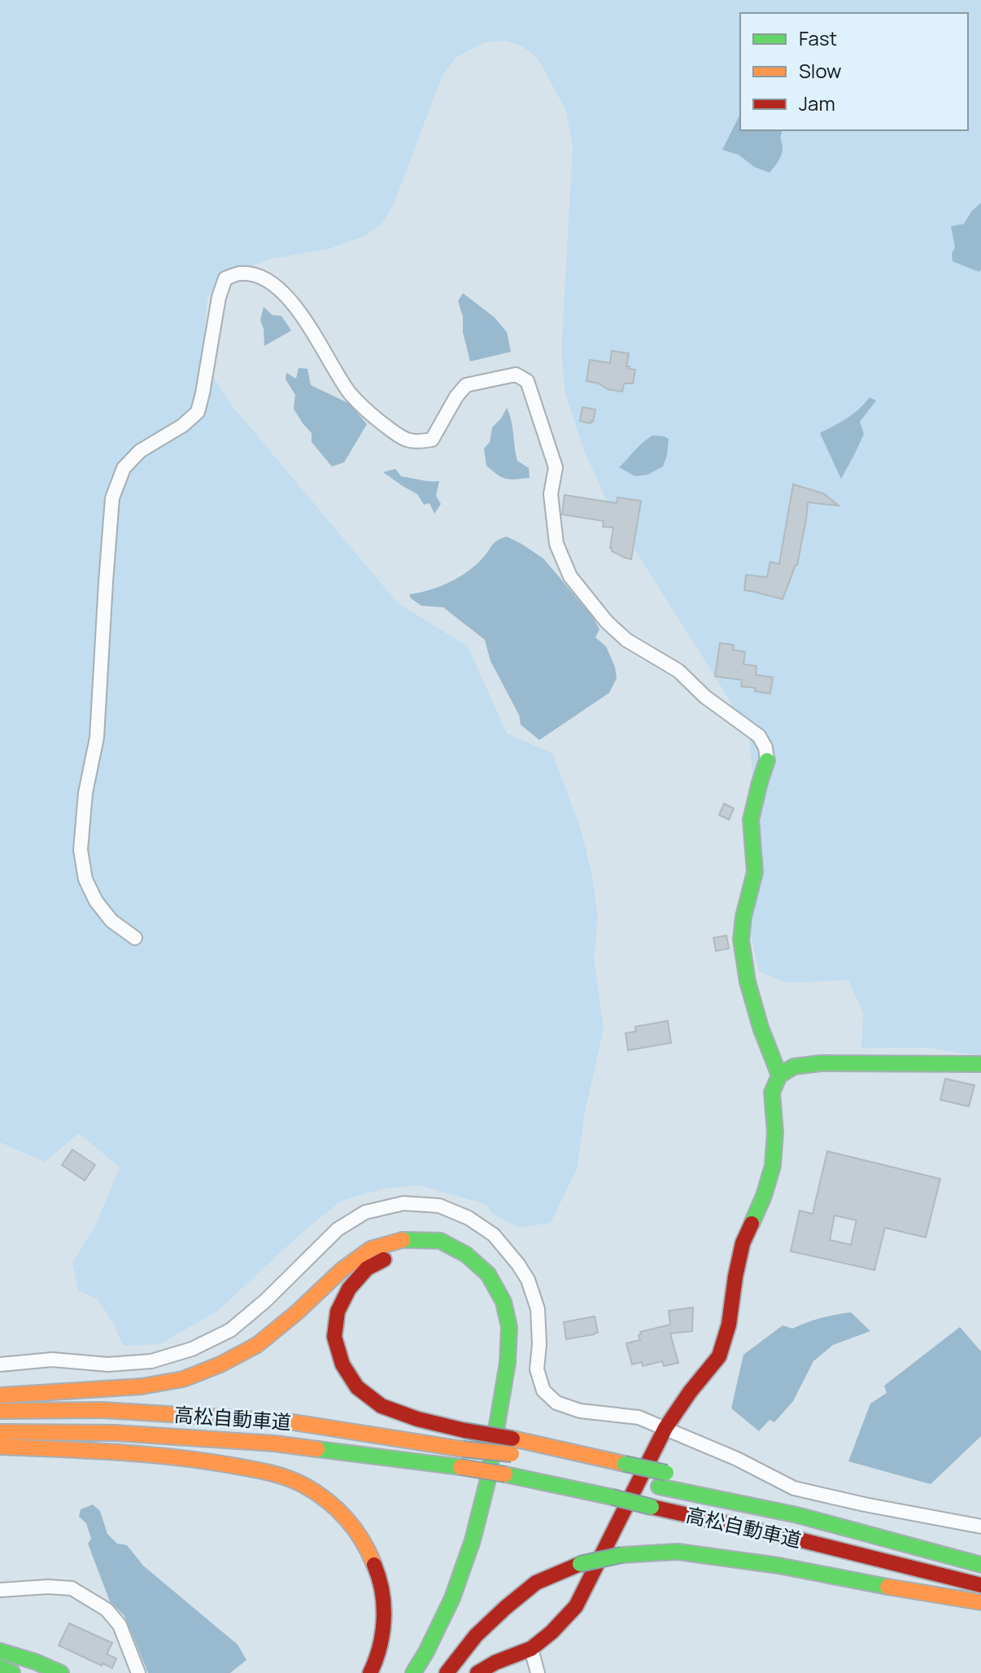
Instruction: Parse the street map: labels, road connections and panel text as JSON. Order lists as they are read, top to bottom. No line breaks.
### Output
{"streets":{"main road":["高松自動車道"]},"legend":["Fast","Slow","Jam"]}
